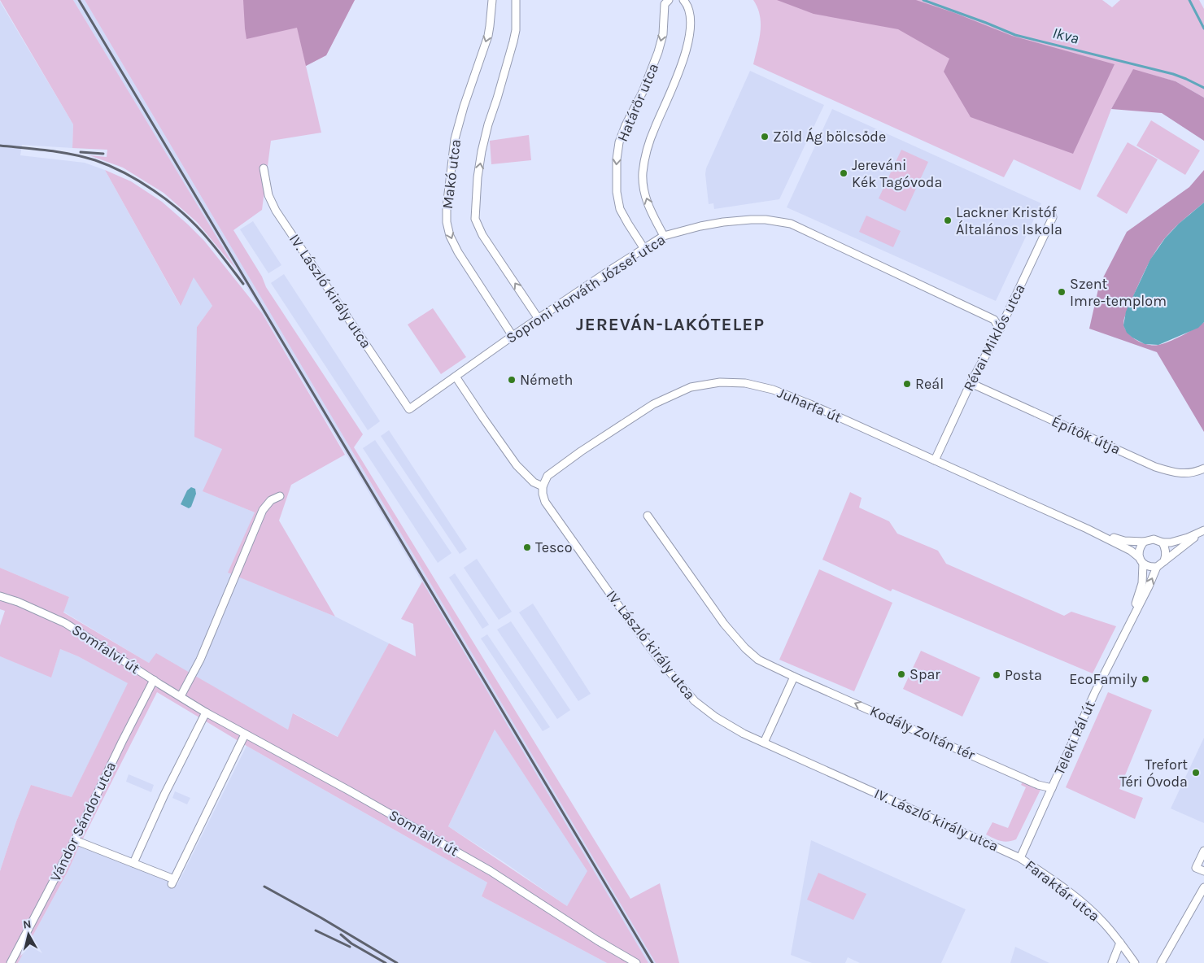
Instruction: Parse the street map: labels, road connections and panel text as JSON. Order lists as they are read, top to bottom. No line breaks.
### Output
{"streets":{"street":["Határőr utca","Makó utca","Soproni Horváth József utca","IV. László király utca","Révai Miklós utca","Juharfa út","Építők útja","Somfalvi út","Kodály Zoltán tér","Teleki Pál út","Vándor Sándor utca","Faraktár utca"]},"crossings":[["Határőr utca","Soproni Horváth József utca"],["Makó utca","Soproni Horváth József utca"],["Soproni Horváth József utca","IV. László király utca"],["Soproni Horváth József utca","Révai Miklós utca"],["IV. László király utca","Juharfa út"],["IV. László király utca","Teleki Pál út"],["IV. László király utca","Faraktár utca"],["Révai Miklós utca","Juharfa út"],["Révai Miklós utca","Építők útja"],["Juharfa út","Teleki Pál út"],["Somfalvi út","Vándor Sándor utca"],["Kodály Zoltán tér","Teleki Pál út"],["Teleki Pál út","Faraktár utca"]],"one_way":["Kodály Zoltán tér"],"districts":["JEREVÁN-LAKÓTELEP"],"water":["Ikva"],"places":["Zöld Ág bölcsőde","Jereváni Kék Tagóvoda","Lackner Kristóf Általános Iskola","Szent Imre-templom","Németh","Reál","Tesco","Spar","Posta","EcoFamily","Trefort Téri Óvoda"],"north":"top"}
